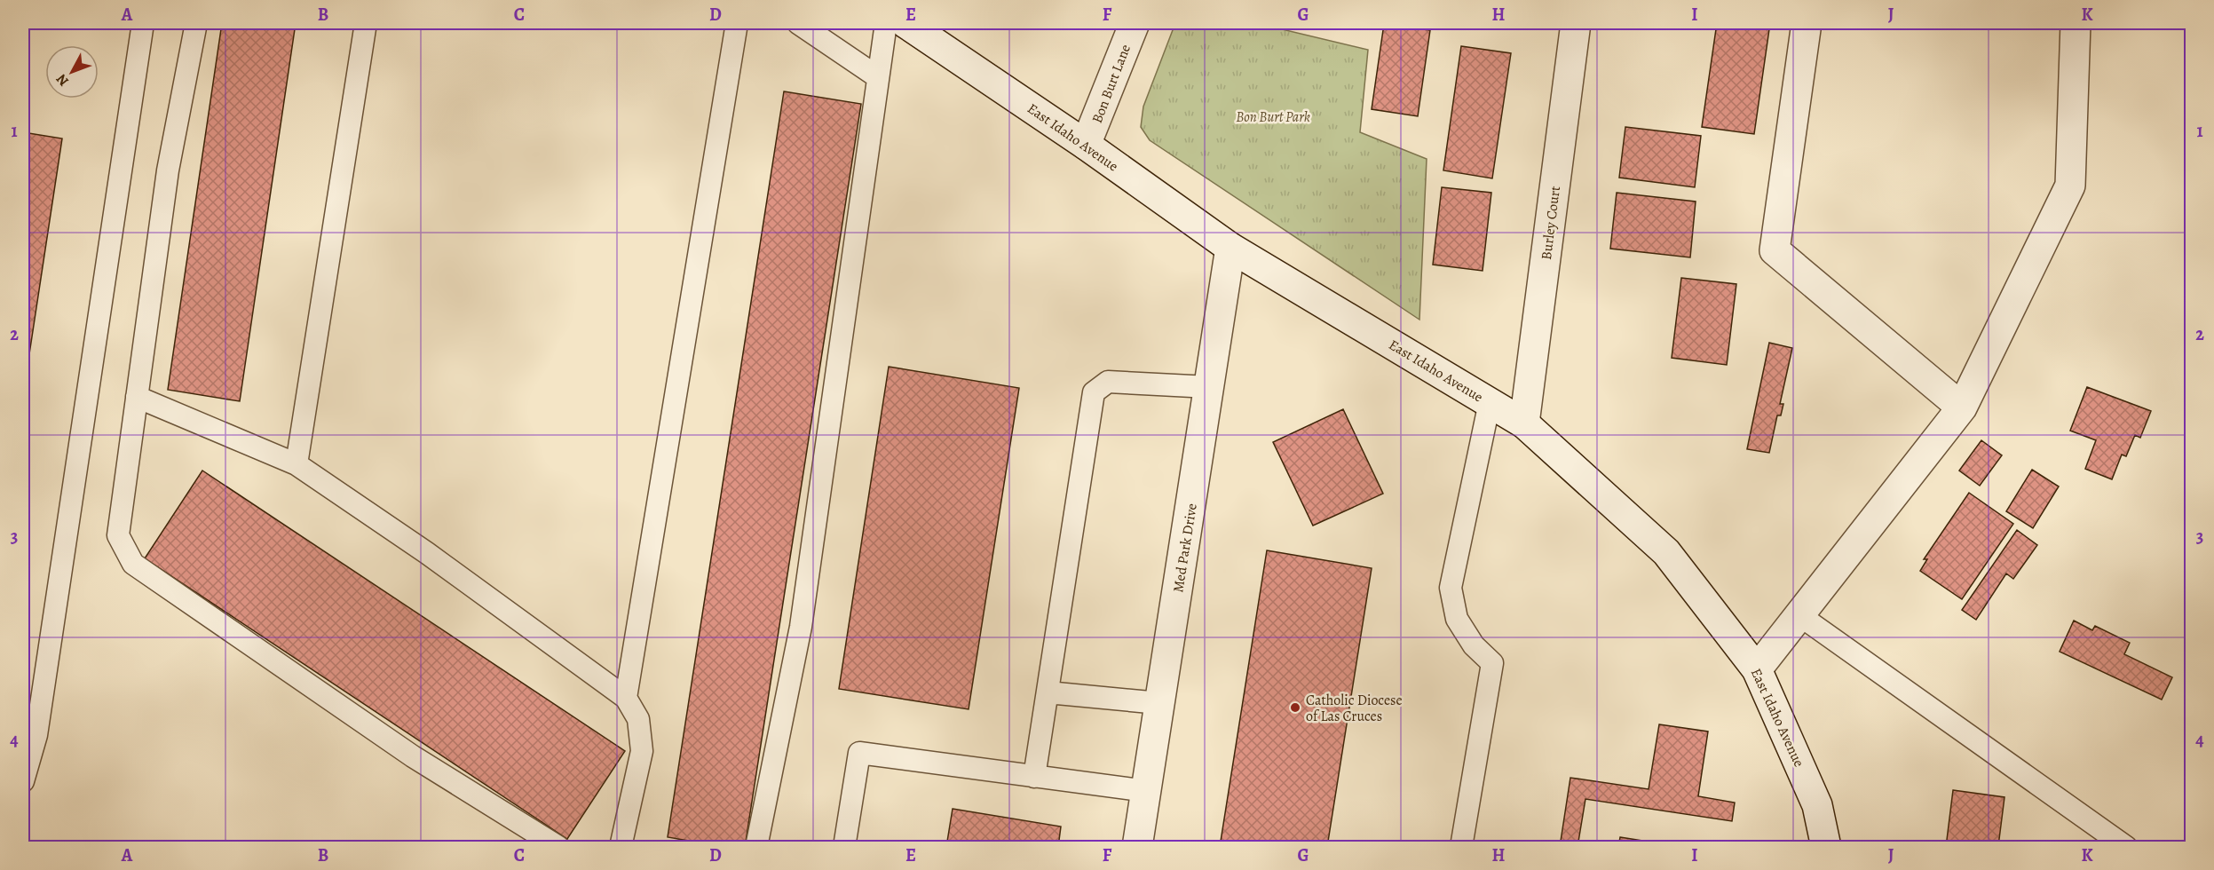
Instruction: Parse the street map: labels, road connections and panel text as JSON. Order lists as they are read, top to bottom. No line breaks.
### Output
{"streets":{"street":["Bon Burt Lane","East Idaho Avenue","Burley Court","Med Park Drive"]},"crossings":[["Bon Burt Lane","East Idaho Avenue"],["East Idaho Avenue","Burley Court"],["East Idaho Avenue","Med Park Drive"]],"parks":["Bon Burt Park"],"places":["Catholic Diocese of Las Cruces"],"north":"bottom left","grid":{"columns":["A","B","C","D","E","F","G","H","I","J","K"],"rows":["1","2","3","4"]}}
